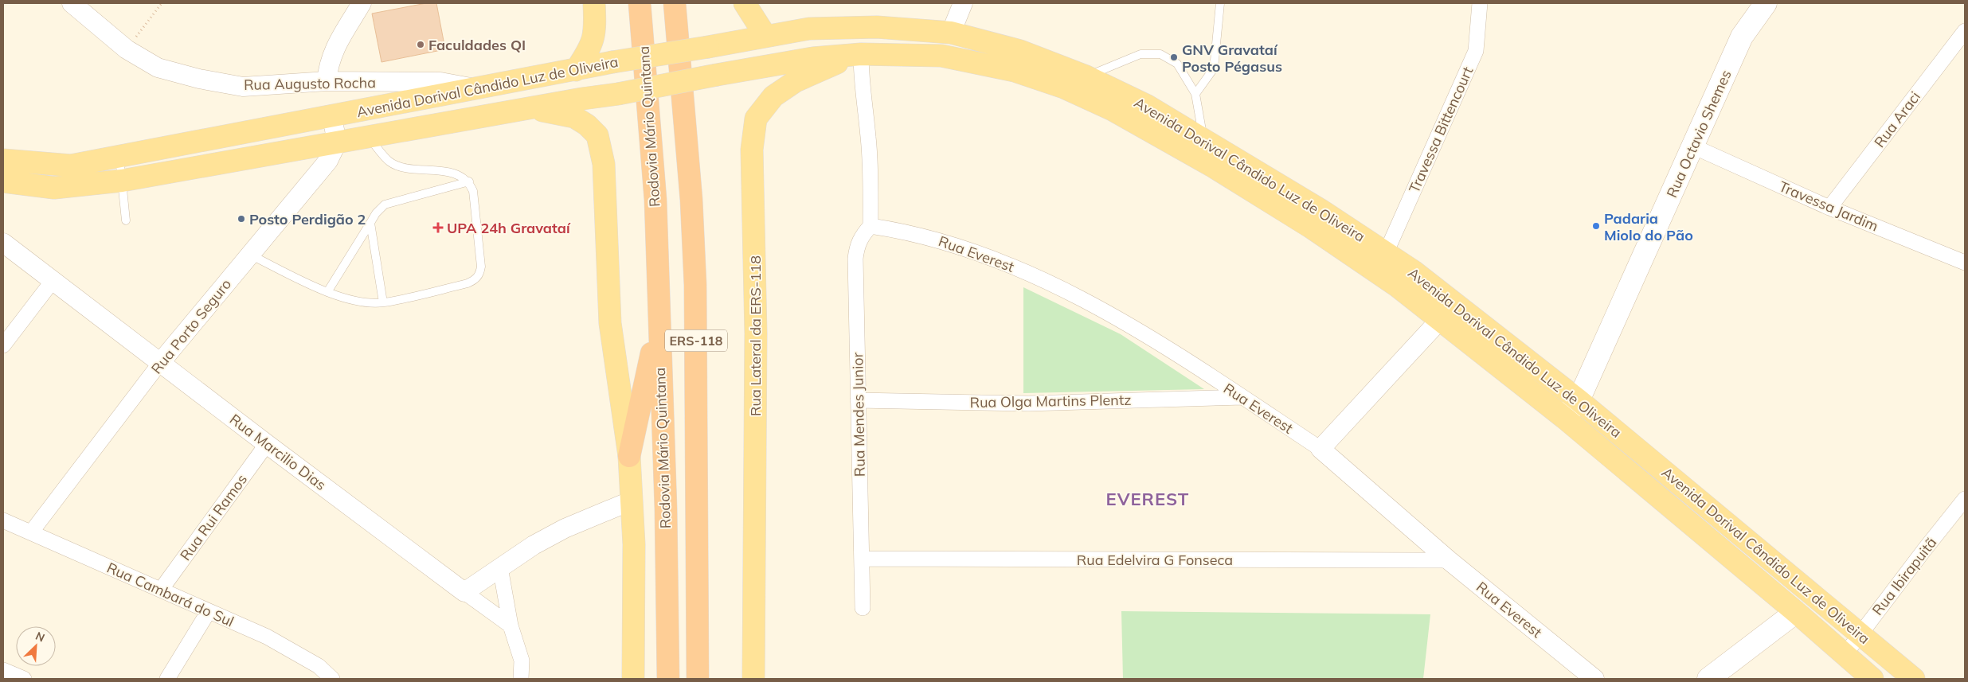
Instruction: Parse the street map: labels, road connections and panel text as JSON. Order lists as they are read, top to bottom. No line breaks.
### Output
{"streets":{"highway":["Rodovia Mário Quintana","ERS-118"],"main road":["Avenida Dorival Cândido Luz de Oliveira","Rua Octavio Shemes","Rua Lateral da ERS-118"],"street":["Rua Augusto Rocha","Rua Araci","Travessa Bittencourt","Travessa Jardim","Rua Everest","Rua Porto Seguro","Rua Olga Martins Plentz","Rua Mendes Junior","Rua Marcilio Dias","Rua Rui Ramos","Rua Edelvira G Fonseca","Rua Ibirapuitã","Rua Cambará do Sul"]},"crossings":[["Rua Augusto Rocha","Avenida Dorival Cândido Luz de Oliveira"],["Avenida Dorival Cândido Luz de Oliveira","Travessa Bittencourt"],["Avenida Dorival Cândido Luz de Oliveira","Rua Octavio Shemes"],["Avenida Dorival Cândido Luz de Oliveira","Rua Porto Seguro"],["Avenida Dorival Cândido Luz de Oliveira","Rua Lateral da ERS-118"],["Avenida Dorival Cândido Luz de Oliveira","Rua Ibirapuitã"],["Rua Araci","Travessa Jardim"],["Rua Octavio Shemes","Travessa Jardim"],["Rua Everest","Rua Olga Martins Plentz"],["Rua Everest","Rua Mendes Junior"],["Rua Everest","Rua Edelvira G Fonseca"],["Rua Porto Seguro","Rua Marcilio Dias"],["Rua Porto Seguro","Rua Cambará do Sul"],["Rua Olga Martins Plentz","Rua Mendes Junior"],["Rua Mendes Junior","Rua Edelvira G Fonseca"],["Rua Marcilio Dias","Rua Rui Ramos"],["Rua Rui Ramos","Rua Cambará do Sul"]],"districts":["EVEREST"],"places":{"other":["Faculdades QI","GNV Gravataí Posto Pégasus","Posto Perdigão 2","Padaria Miolo do Pão"],"health":["UPA 24h Gravataí"]},"north":"top right"}
